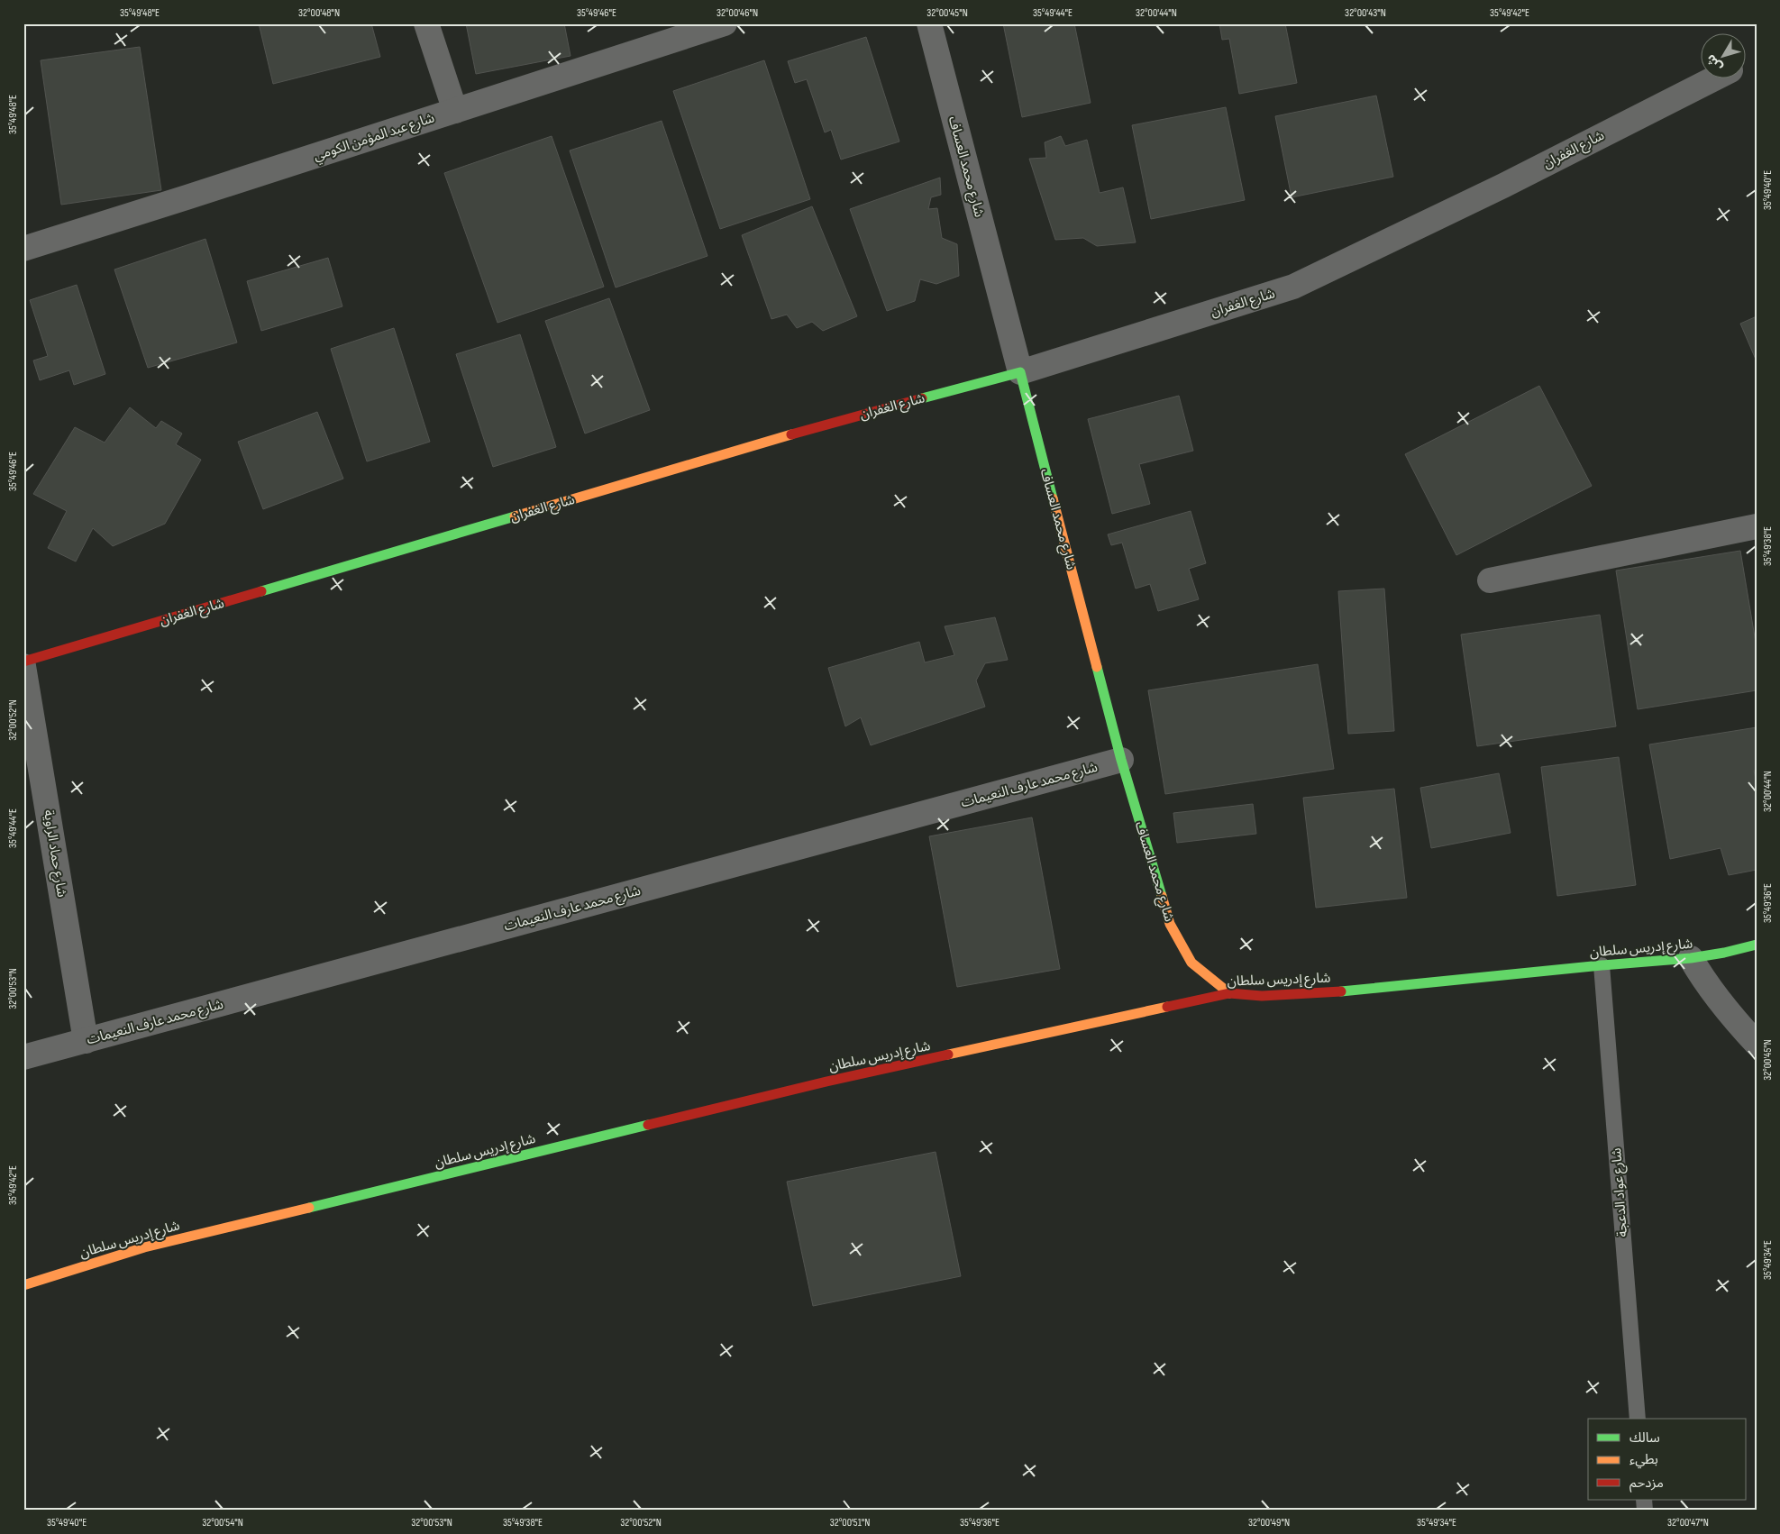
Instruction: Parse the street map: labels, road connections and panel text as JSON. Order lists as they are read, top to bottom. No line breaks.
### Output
{"streets":{"street":["شارع عبد المؤمن الكومي","شارع الغفران","شارع محمد العساف","شارع محمد عارف النعيمات","شارع حماد الراوية","شارع إدريس سلطان"],"lane":["شارع عواد الدعجة"]},"crossings":[["شارع الغفران","شارع محمد العساف"],["شارع محمد العساف","شارع محمد عارف النعيمات"],["شارع محمد العساف","شارع إدريس سلطان"],["شارع محمد عارف النعيمات","شارع حماد الراوية"],["شارع إدريس سلطان","شارع عواد الدعجة"]],"legend":["سالك","بطيء","مزدحم"],"north":"bottom left","coordinates":["35°49'48\"E","32°00'48\"N","35°49'46\"E","32°00'46\"N","32°00'45\"N","35°49'44\"E","32°00'44\"N","32°00'43\"N","35°49'42\"E","35°49'40\"E","35°49'38\"E","32°00'52\"N","35°49'36\"E","32°00'53\"N","35°49'34\"E","32°00'54\"N","32°00'51\"N","32°00'49\"N","32°00'47\"N"]}
